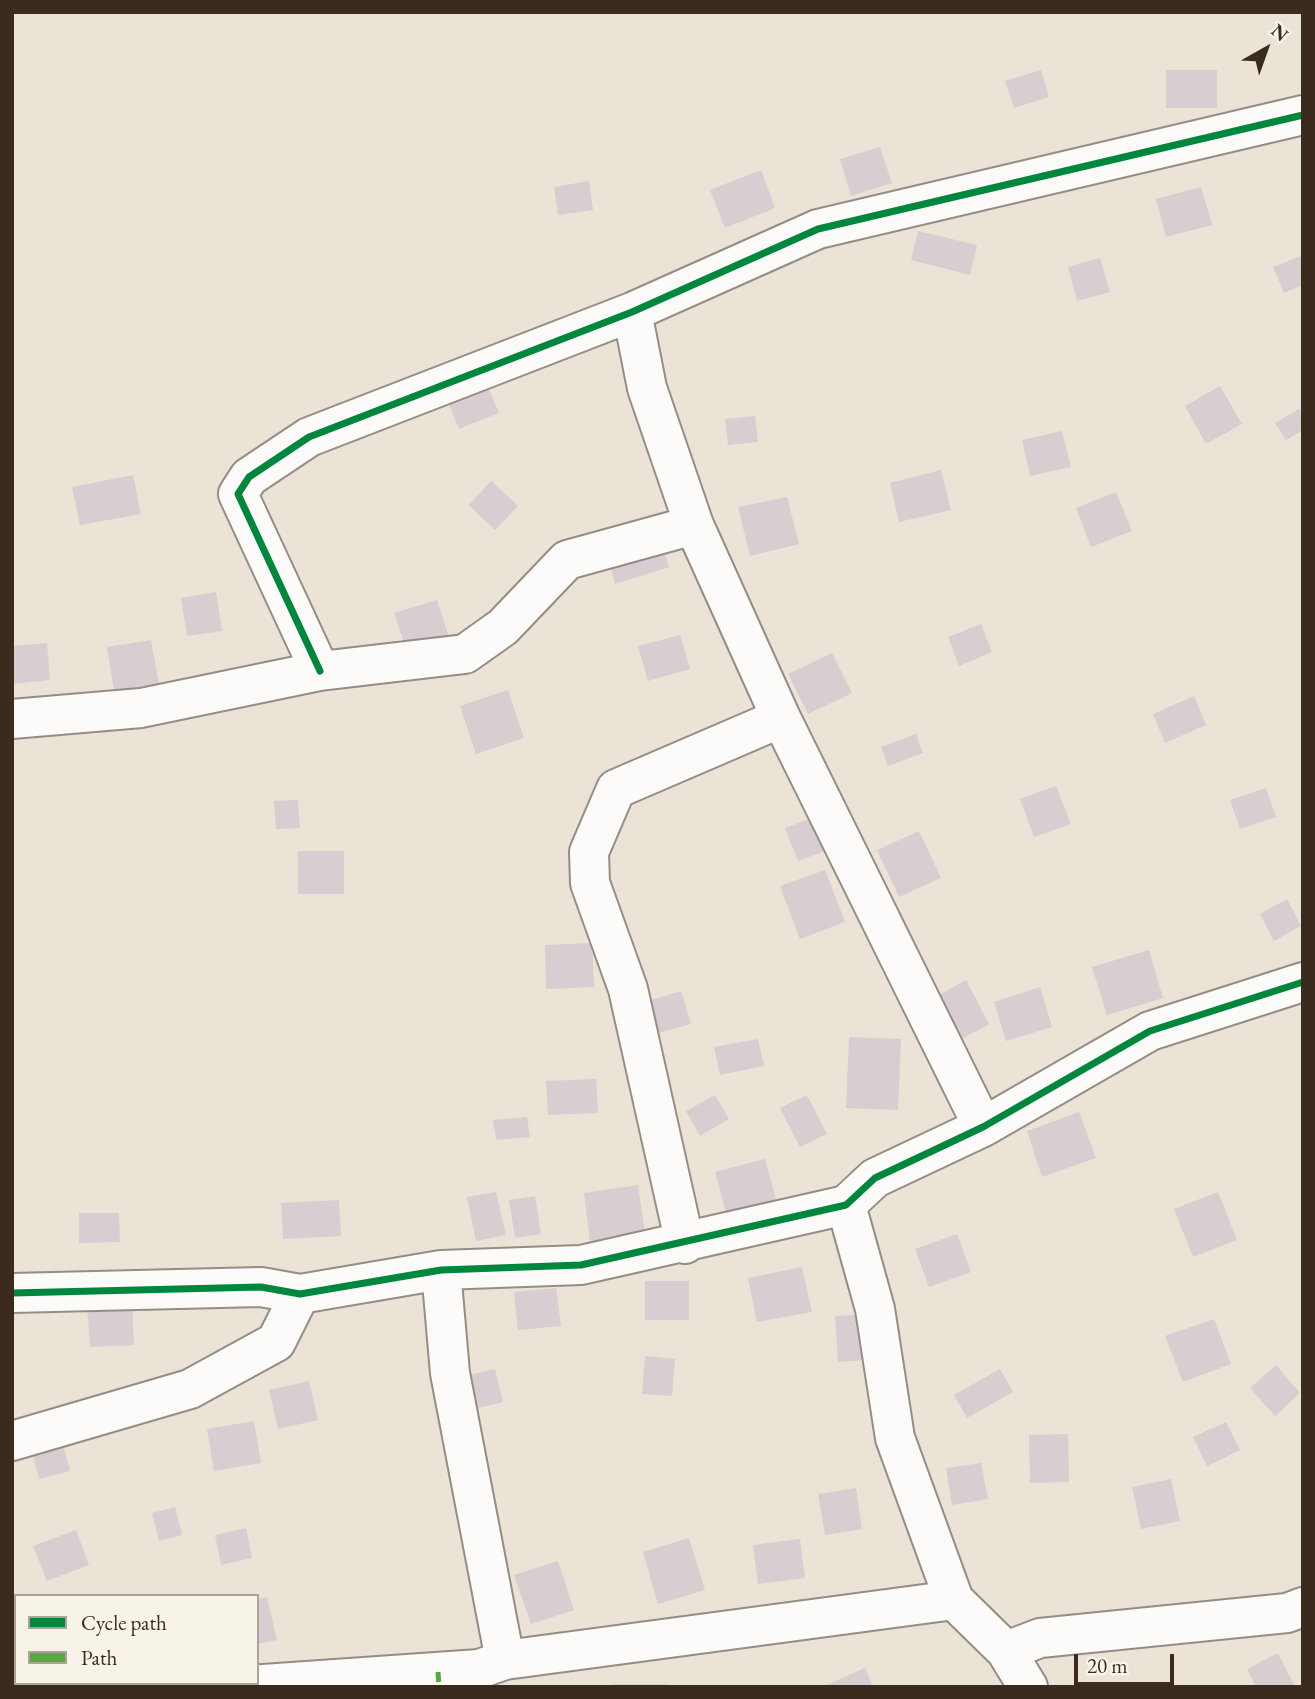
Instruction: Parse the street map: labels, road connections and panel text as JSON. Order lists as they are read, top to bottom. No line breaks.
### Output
{"legend":["Cycle path","Path"],"scale_bar":"20 m","north":"top right"}
